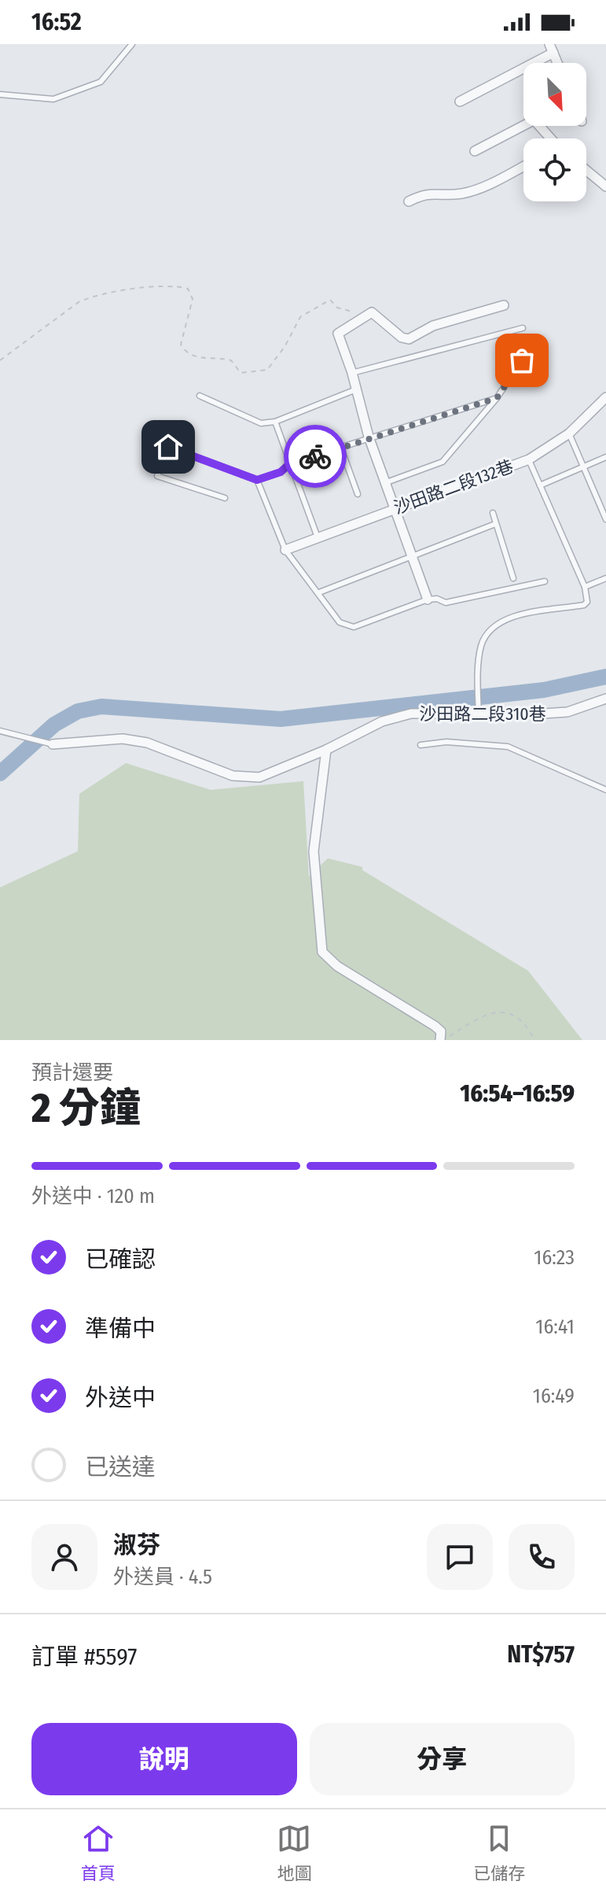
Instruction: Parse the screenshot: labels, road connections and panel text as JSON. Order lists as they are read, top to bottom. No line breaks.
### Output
{"streets":{"street":["沙田路二段132巷","沙田路二段310巷"]},"north":"bottom right","page":{"status":"16:52","heading":["2 分鐘","預計還要","16:54–16:59"],"panel":["淑芬","外送員 · 4.5","訂單 #5597","NT$757"],"bar":"外送中 · 120 m","list":[["已確認","16:23"],["準備中","16:41"],["外送中","16:49"],"已送達"],"buttons":["說明","分享"],"tabs":["首頁","地圖","已儲存"]}}
